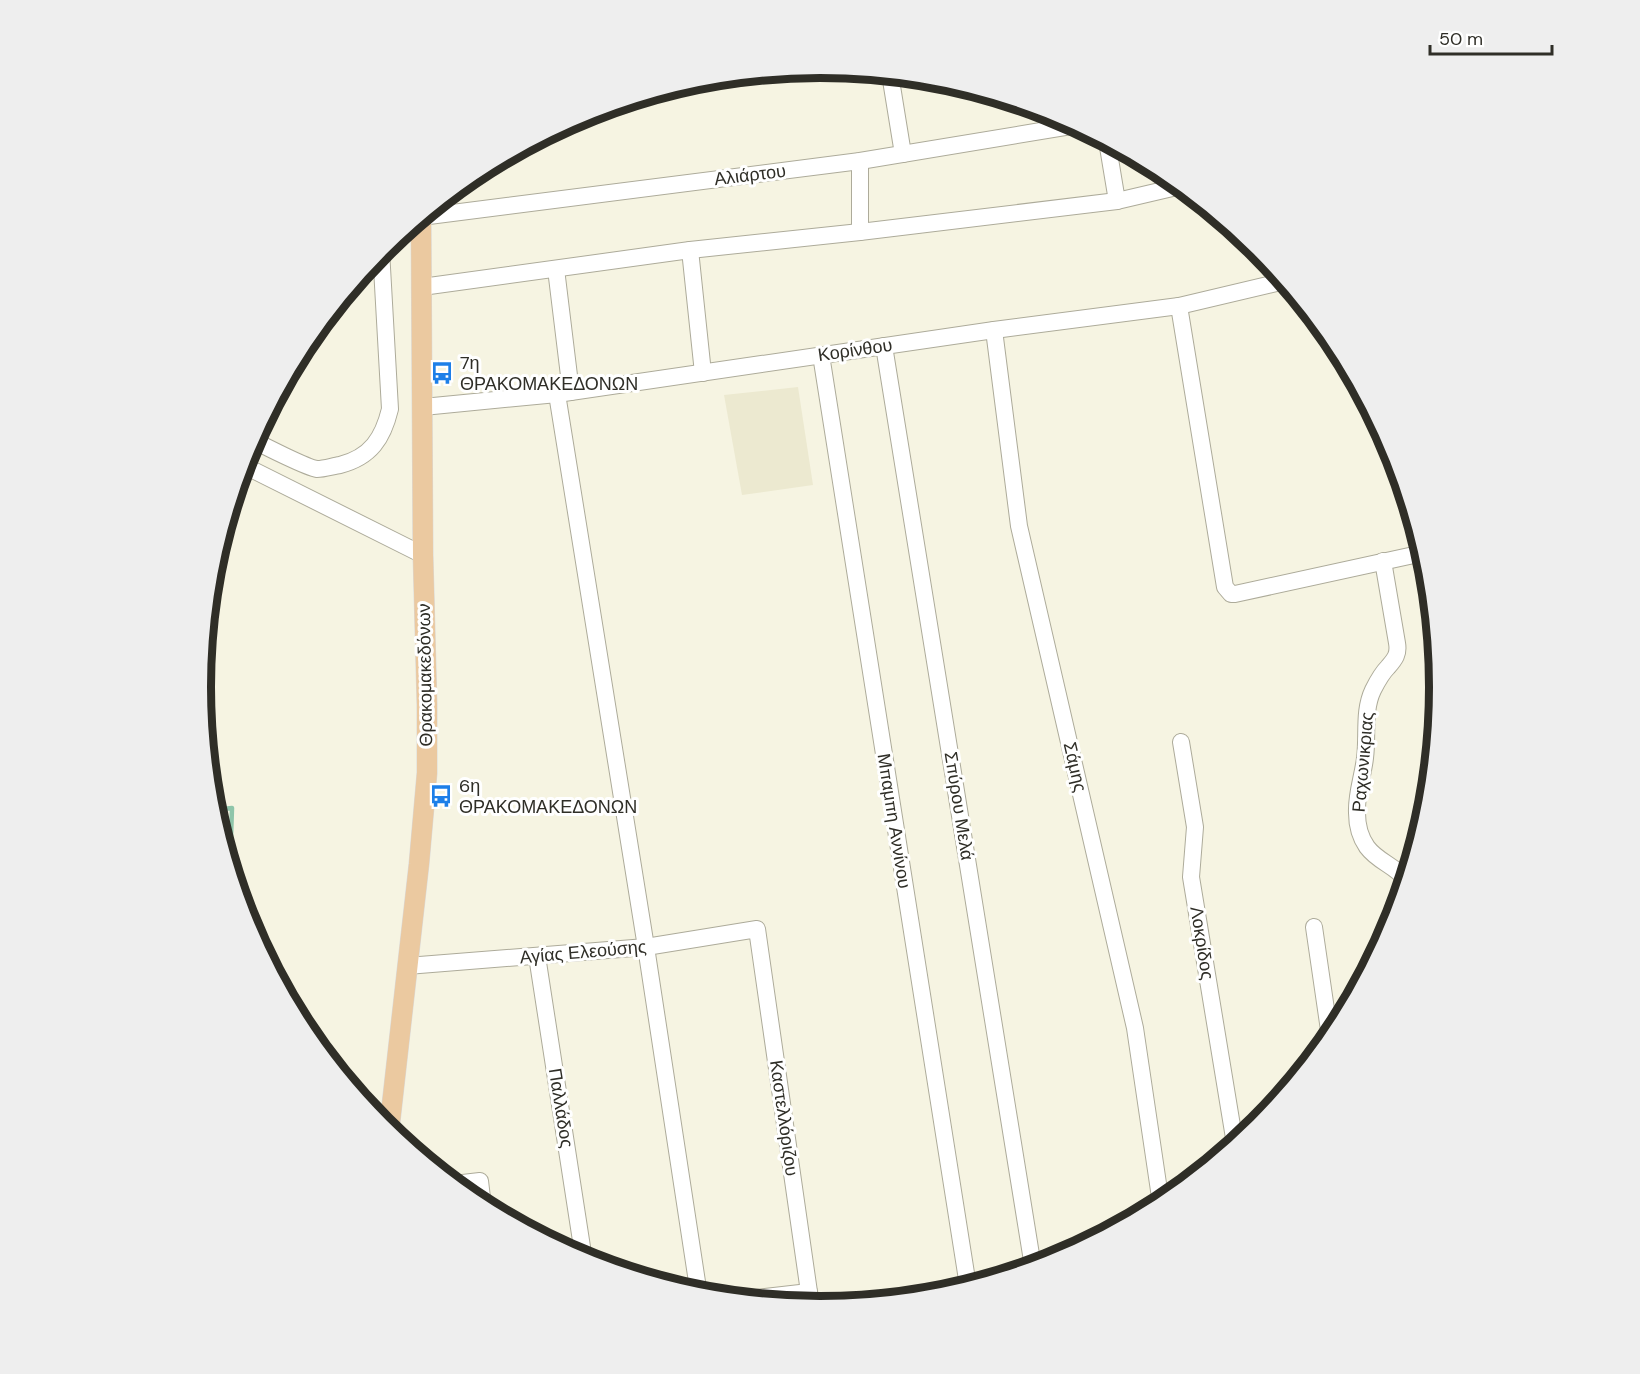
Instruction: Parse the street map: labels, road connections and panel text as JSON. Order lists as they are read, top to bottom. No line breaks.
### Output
{"streets":{"main road":["Θρακομακεδόνων"],"street":["Αλιάρτου","Κορίνθου","Ραχωνικριας","Σάμης","Σπύρου Μελά","Μπαμπη Αννίνου","Λοκρίδος","Αγίας Ελεούσης","Παλλάδος","Καστελλόριζου"]},"crossings":[["Κορίνθου","Θρακομακεδόνων"],["Κορίνθου","Σάμης"],["Κορίνθου","Σπύρου Μελά"],["Κορίνθου","Μπαμπη Αννίνου"],["Θρακομακεδόνων","Αγίας Ελεούσης"],["Αγίας Ελεούσης","Παλλάδος"],["Αγίας Ελεούσης","Καστελλόριζου"]],"places":{"bus stop":["7η ΘΡΑΚΟΜΑΚΕΔΟΝΩΝ","6η ΘΡΑΚΟΜΑΚΕΔΟΝΩΝ"]},"scale_bar":"50 m"}
